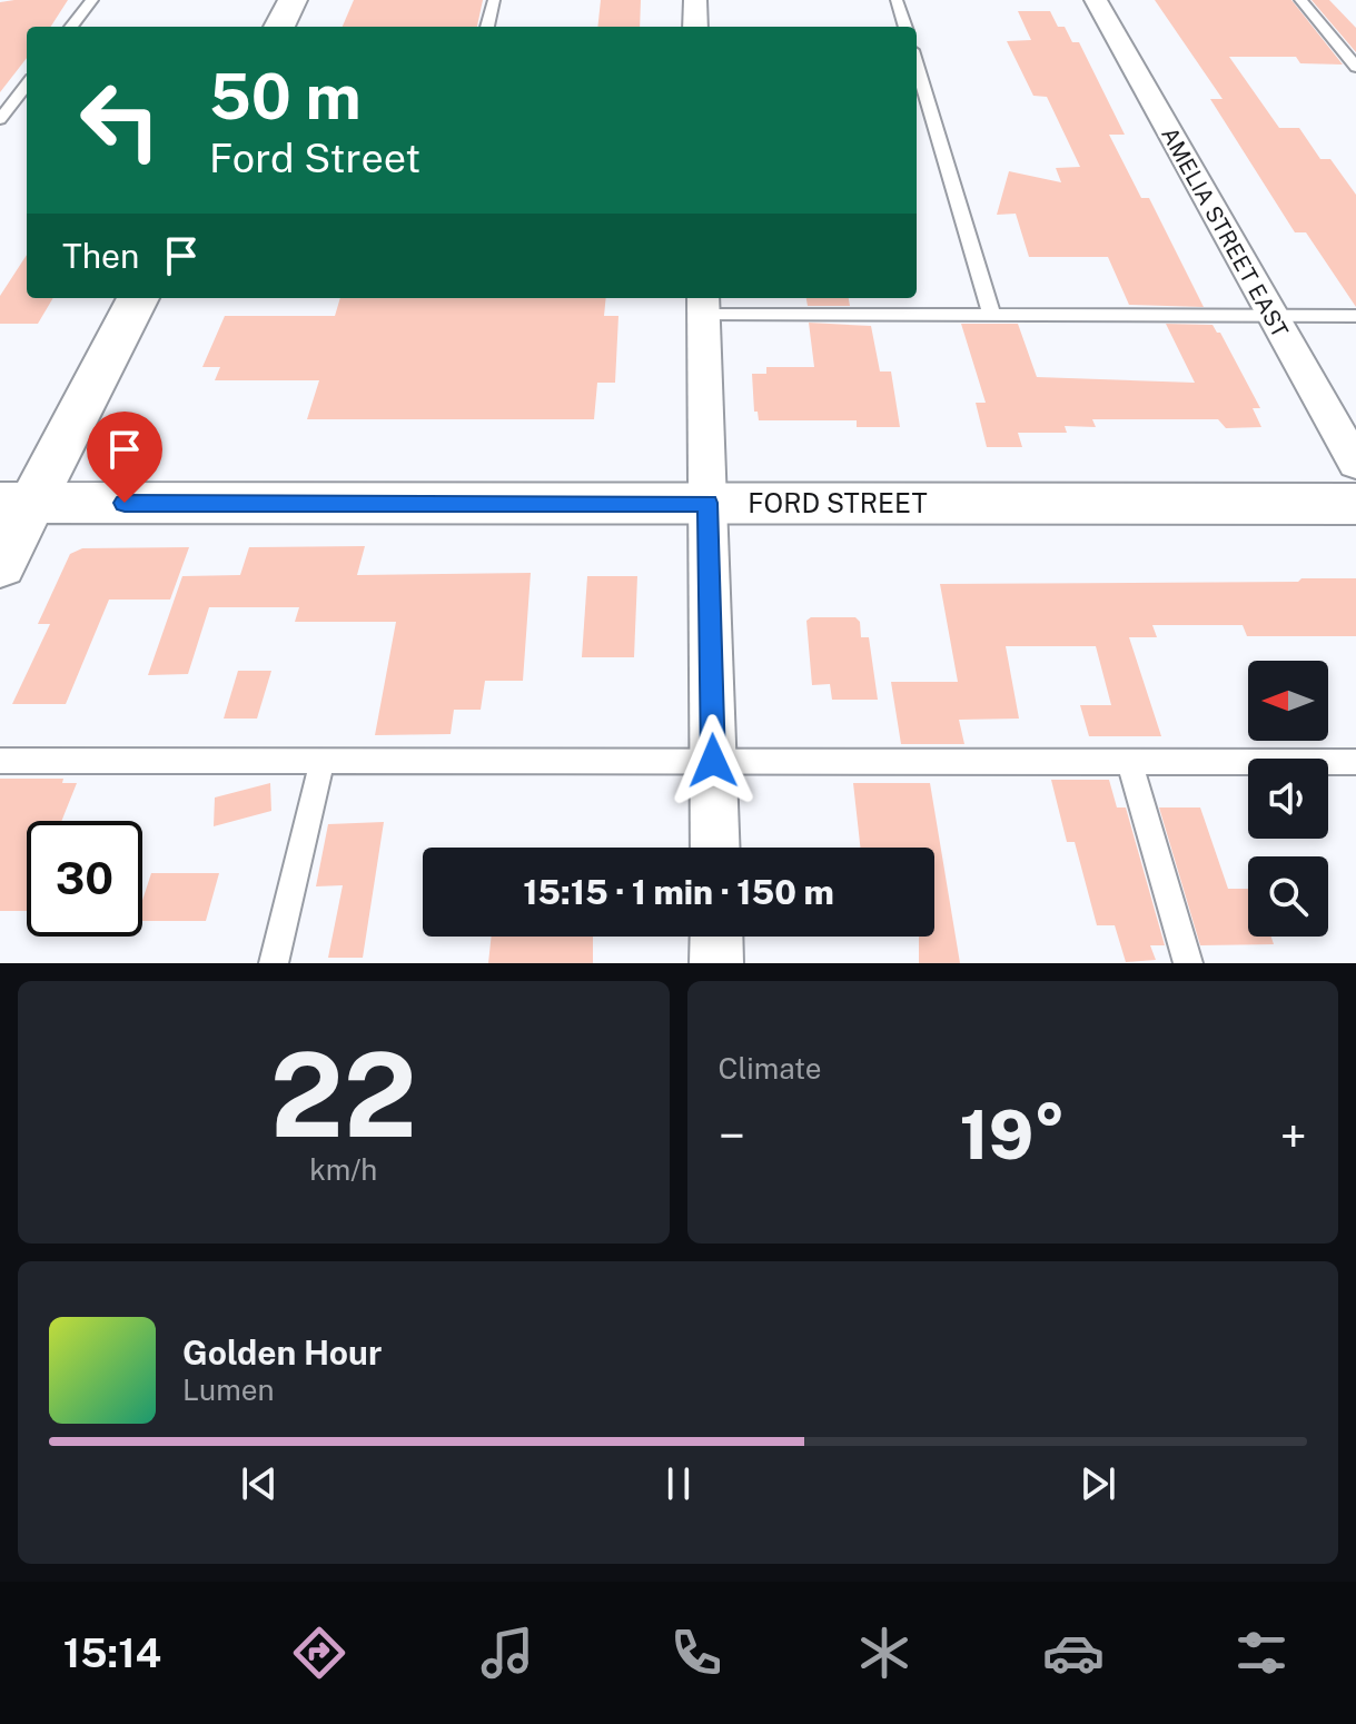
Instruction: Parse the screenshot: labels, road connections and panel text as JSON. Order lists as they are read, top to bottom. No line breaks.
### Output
{"streets":{"main road":["FORD STREET"],"street":["AMELIA STREET EAST"]},"north":"left","page":{"turn":["50 m","Ford Street"],"then":"Then","limit":"30","trip":"15:15 · 1 min · 150 m","tile":[["22","km/h"],"Climate"],"heat":["−","19°","+"],"song":["Golden Hour","Lumen"],"tabs":"15:14"}}
